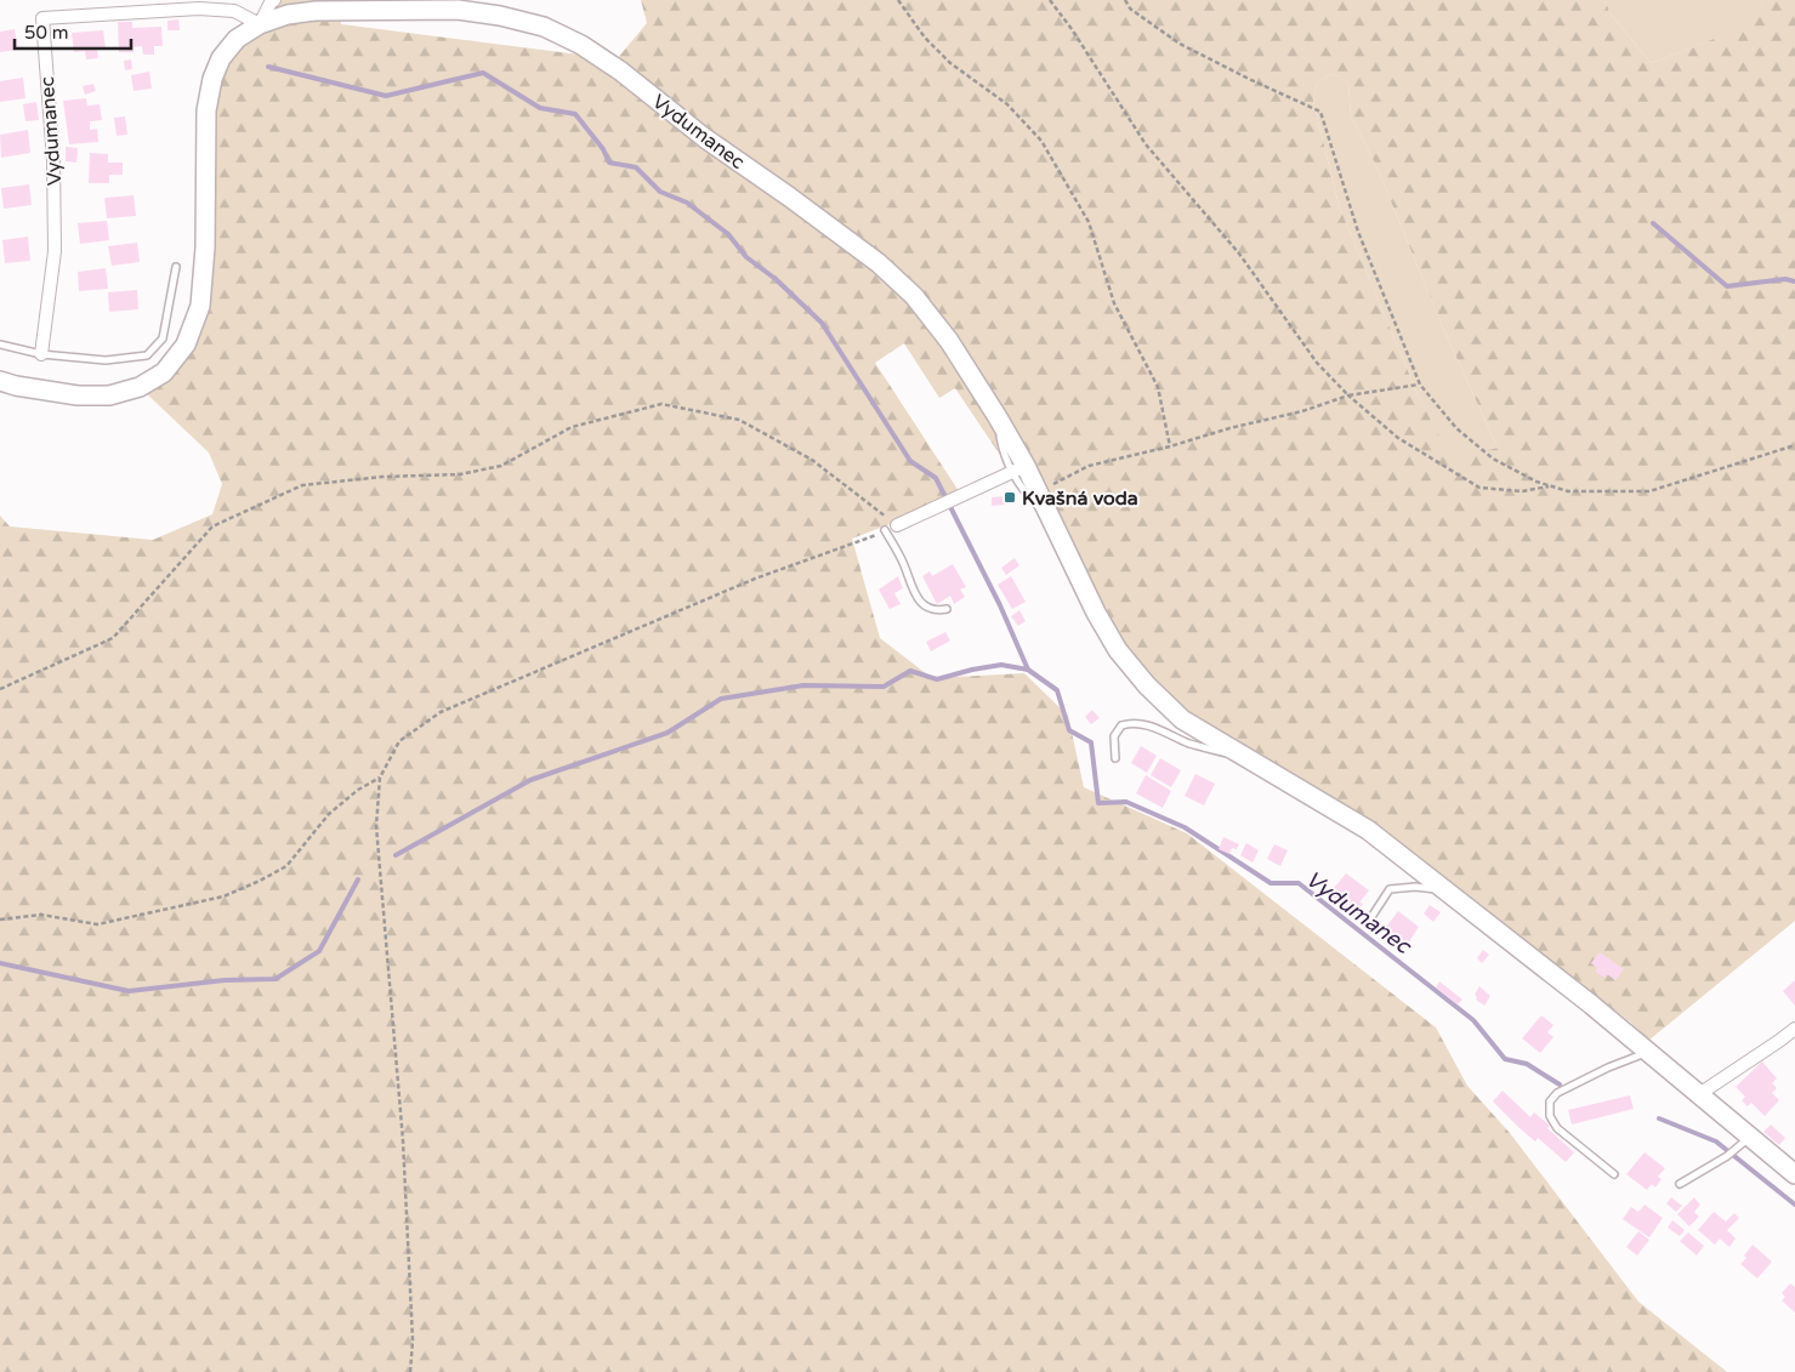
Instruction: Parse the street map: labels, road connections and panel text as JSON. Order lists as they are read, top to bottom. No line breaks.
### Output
{"streets":{"main road":["Vydumanec"]},"water":["Vydumanec"],"places":{"transit":["Kvašná voda"]},"scale_bar":"50 m"}
